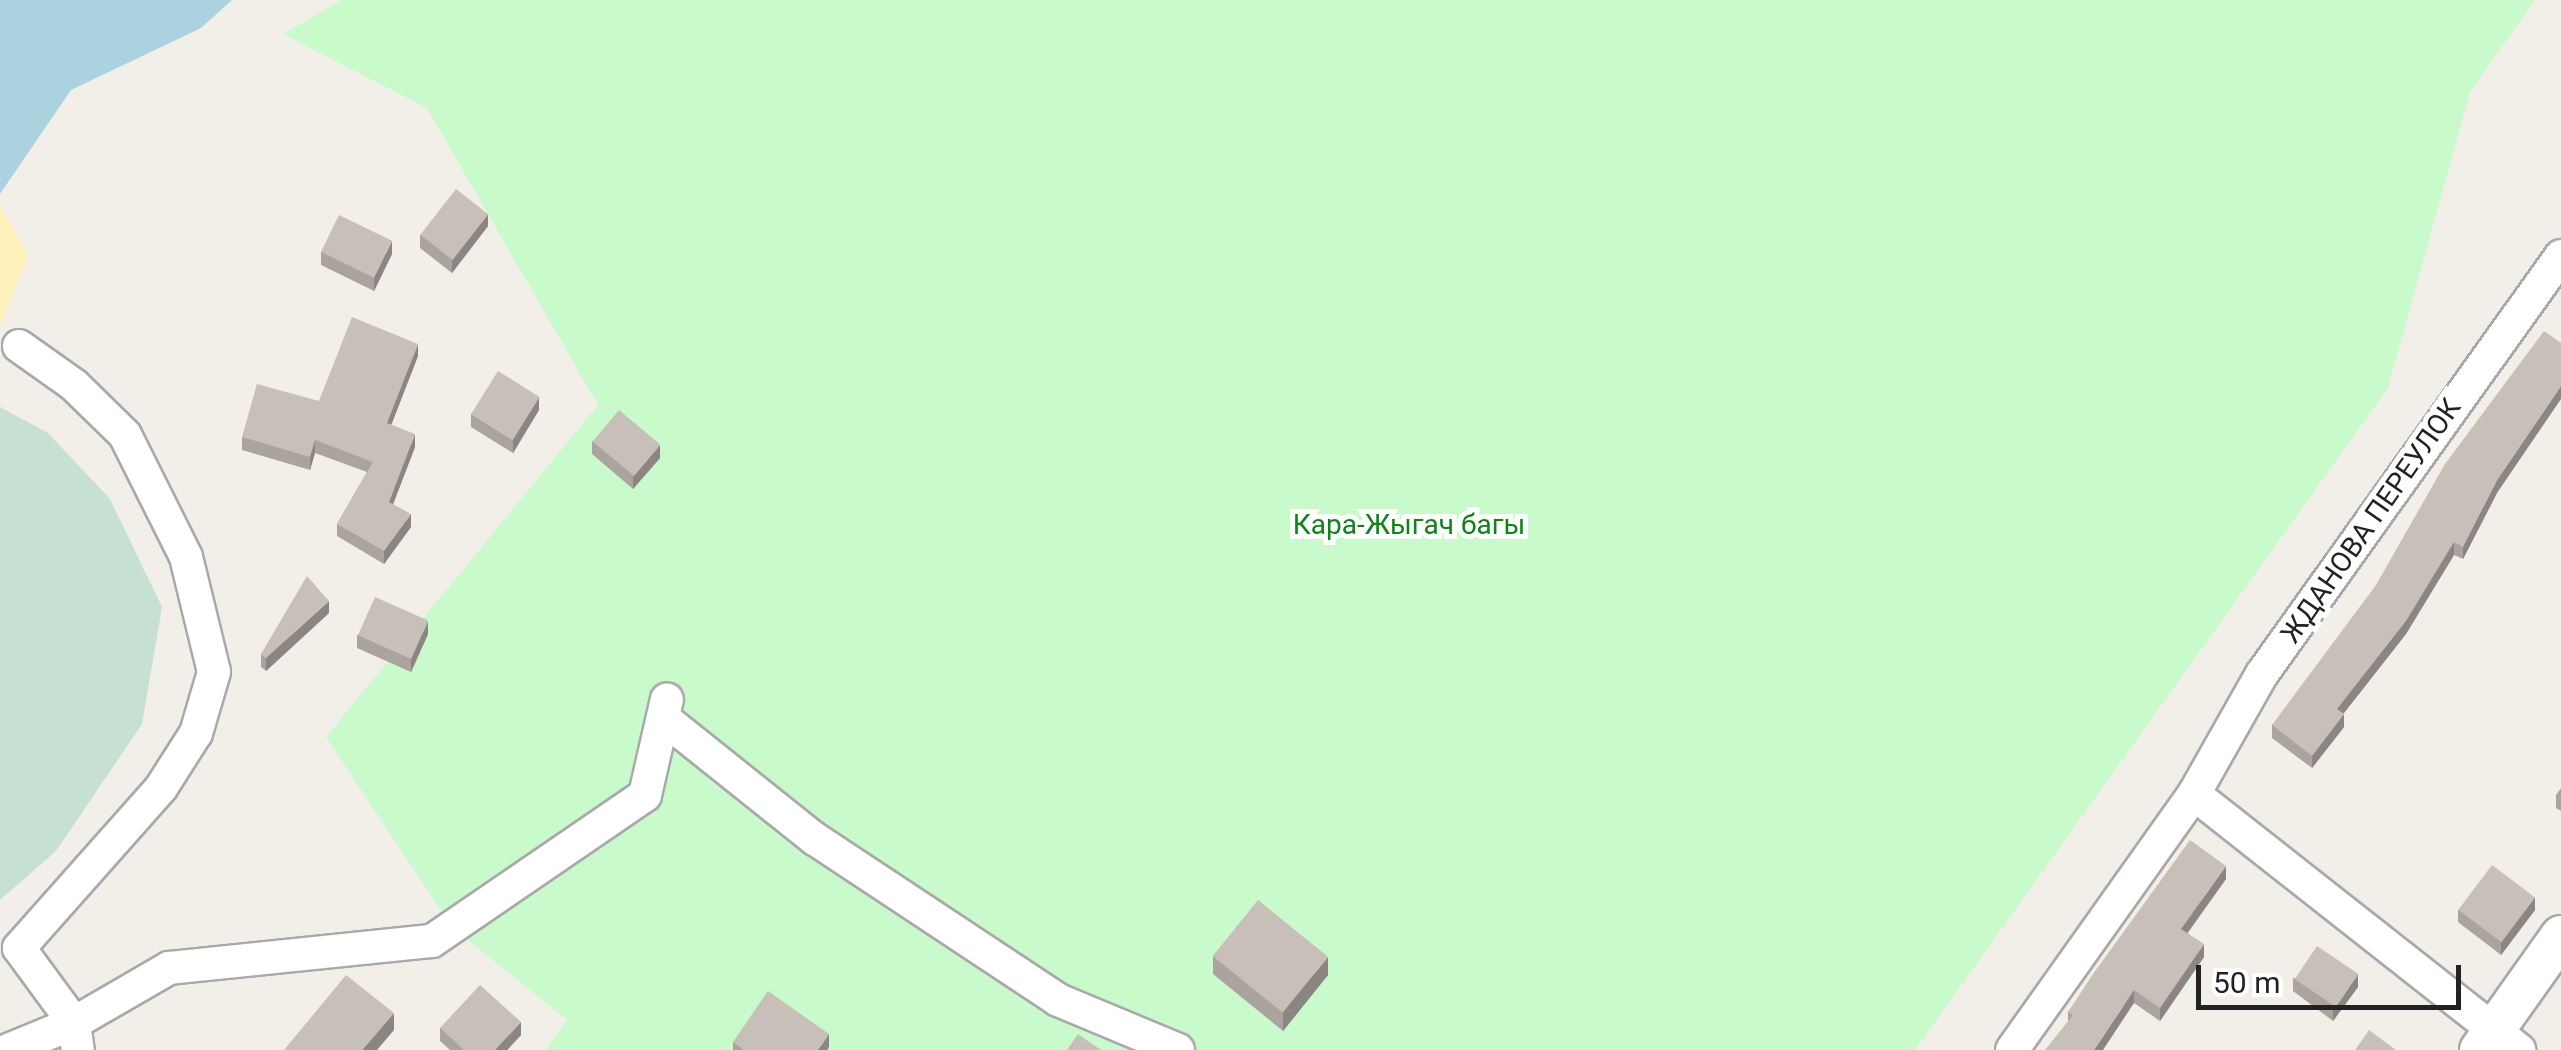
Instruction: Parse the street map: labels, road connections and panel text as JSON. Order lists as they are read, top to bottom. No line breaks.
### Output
{"streets":{"street":["ЖДАНОВА ПЕРЕУЛОК"]},"parks":["Кара-Жыгач багы"],"scale_bar":"50 m"}
